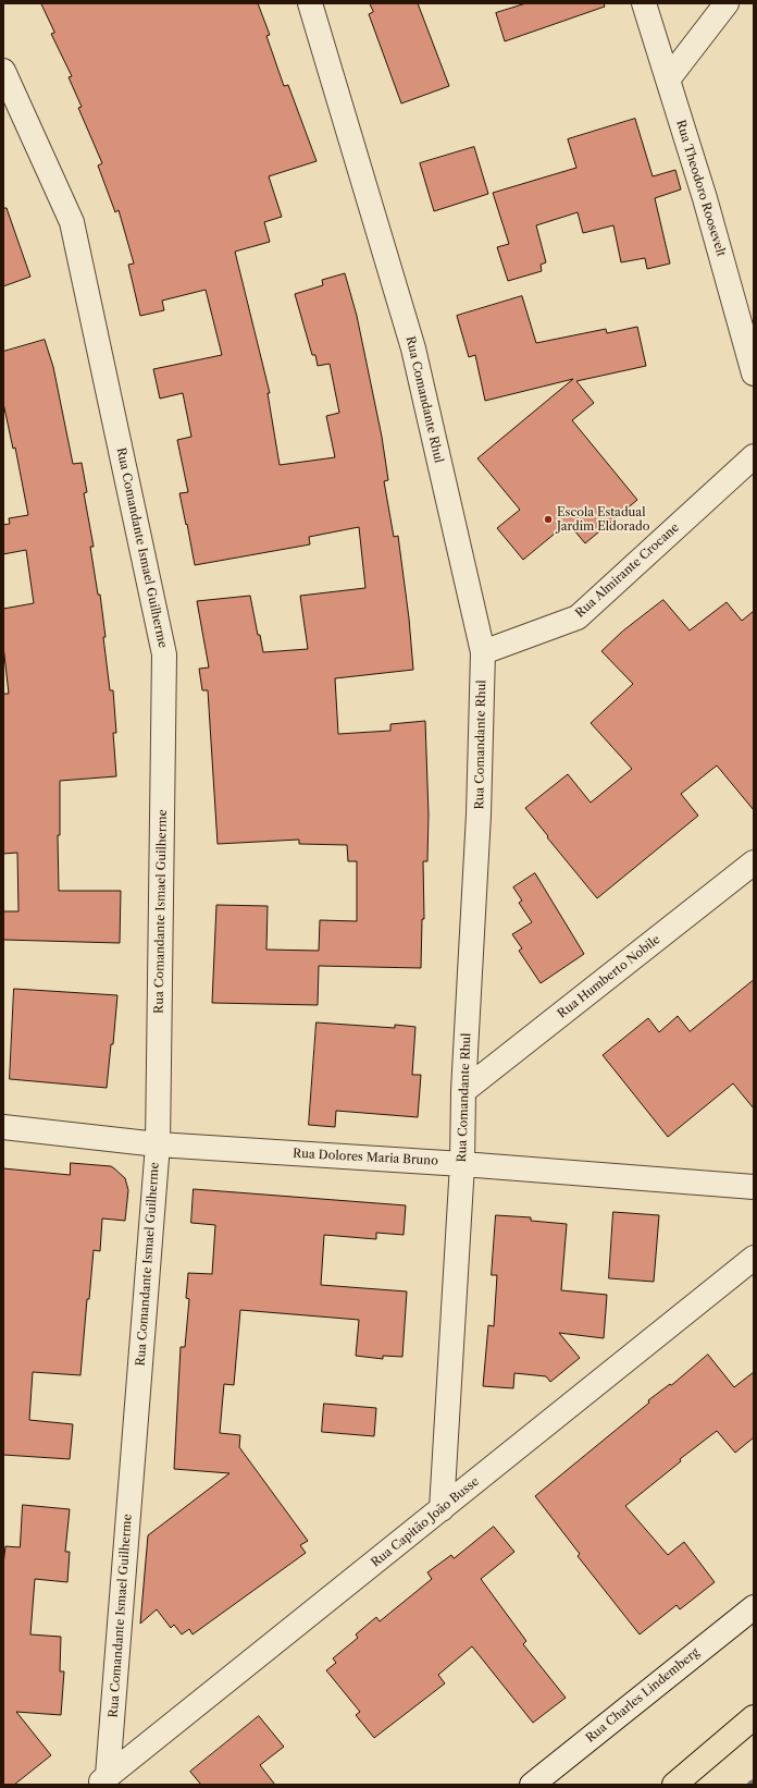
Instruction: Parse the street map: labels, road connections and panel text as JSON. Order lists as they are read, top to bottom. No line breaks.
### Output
{"streets":{"street":["Rua Theodoro Roosevelt","Rua Comandante Rhul","Rua Comandante Ismael Guilherme","Rua Almirante Crocane","Rua Humberto Nobile","Rua Dolores Maria Bruno","Rua Capitão João Busse","Rua Charles Lindemberg"]},"crossings":[["Rua Comandante Rhul","Rua Almirante Crocane"],["Rua Comandante Rhul","Rua Humberto Nobile"],["Rua Comandante Rhul","Rua Dolores Maria Bruno"],["Rua Comandante Rhul","Rua Capitão João Busse"],["Rua Comandante Ismael Guilherme","Rua Dolores Maria Bruno"],["Rua Comandante Ismael Guilherme","Rua Capitão João Busse"]],"places":["Escola Estadual Jardim Eldorado"]}
